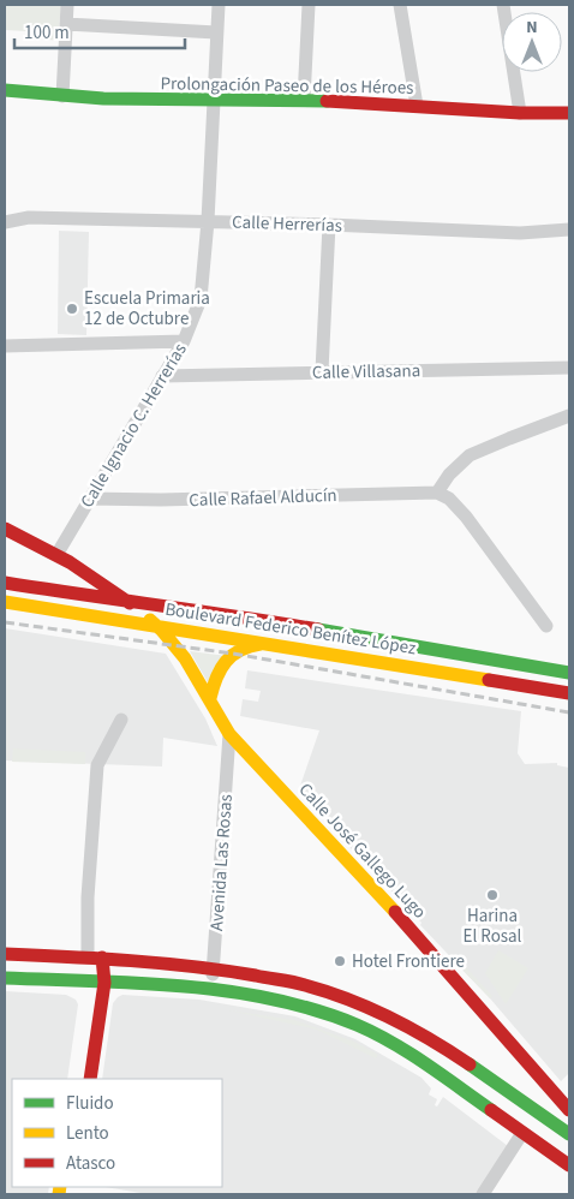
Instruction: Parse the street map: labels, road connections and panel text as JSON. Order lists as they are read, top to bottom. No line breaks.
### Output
{"streets":{"main road":["Prolongación Paseo de los Héroes","Boulevard Federico Benítez López","Calle José Gallego Lugo"],"street":["Calle Herrerías","Calle Villasana","Calle Ignacio C. Herrerías","Calle Rafael Alducín","Avenida Las Rosas"]},"crossings":[["Prolongación Paseo de los Héroes","Calle Ignacio C. Herrerías"],["Calle Herrerías","Calle Ignacio C. Herrerías"],["Calle Villasana","Calle Ignacio C. Herrerías"],["Calle Ignacio C. Herrerías","Calle Rafael Alducín"],["Calle Ignacio C. Herrerías","Calle José Gallego Lugo"],["Boulevard Federico Benítez López","Calle José Gallego Lugo"],["Calle José Gallego Lugo","Avenida Las Rosas"]],"places":["Escuela Primaria 12 de Octubre","Harina El Rosal","Hotel Frontiere"],"legend":["Fluido","Lento","Atasco"],"scale_bar":"100 m","north":"top"}
